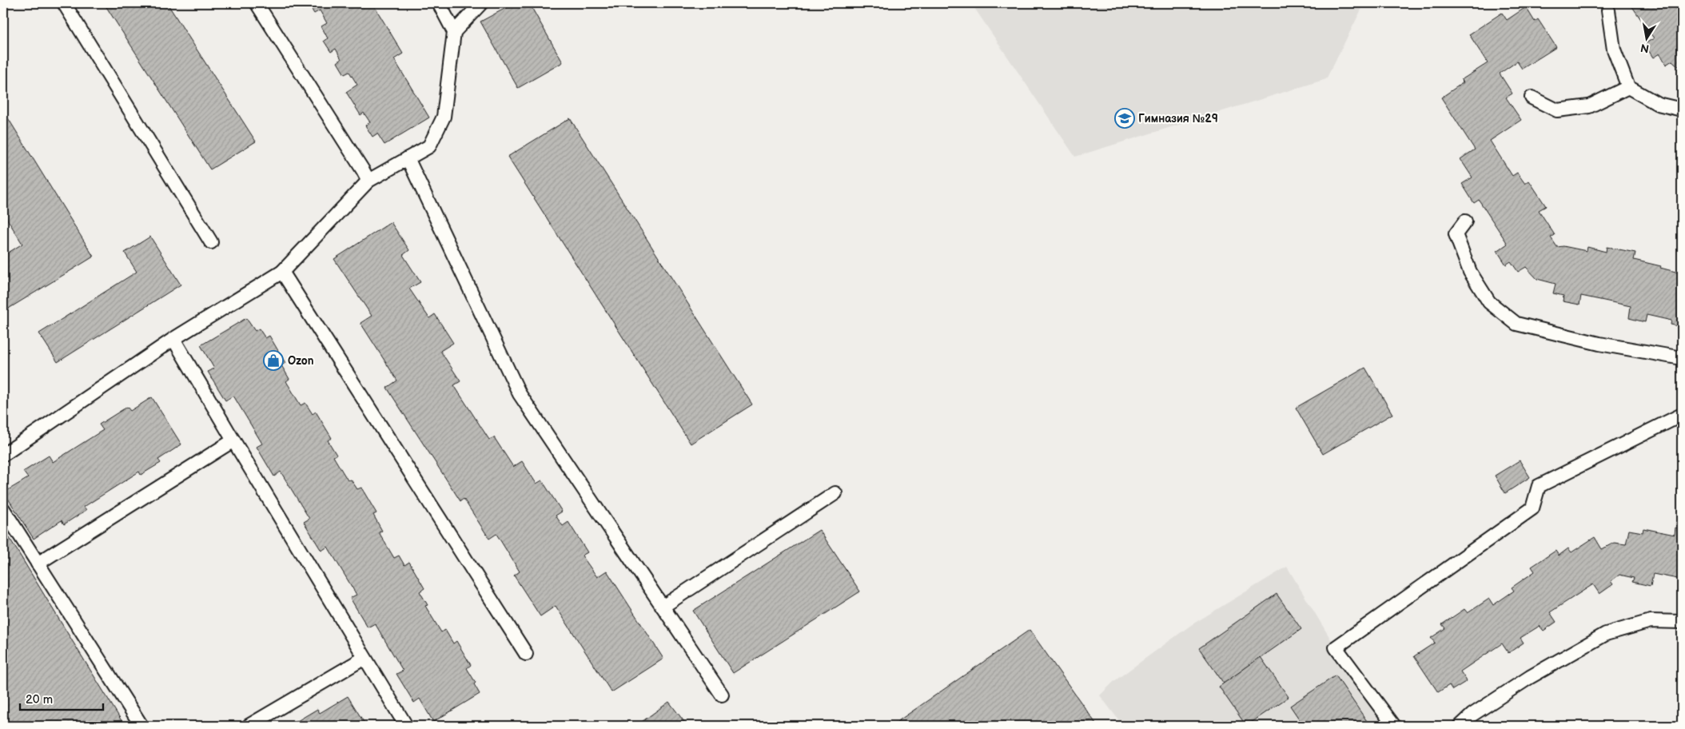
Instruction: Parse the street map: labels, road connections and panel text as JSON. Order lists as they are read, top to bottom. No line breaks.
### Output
{"places":{"school or university":["Гимназия №29"],"shop":["Ozon"]},"scale_bar":"20 m","north":"bottom"}
